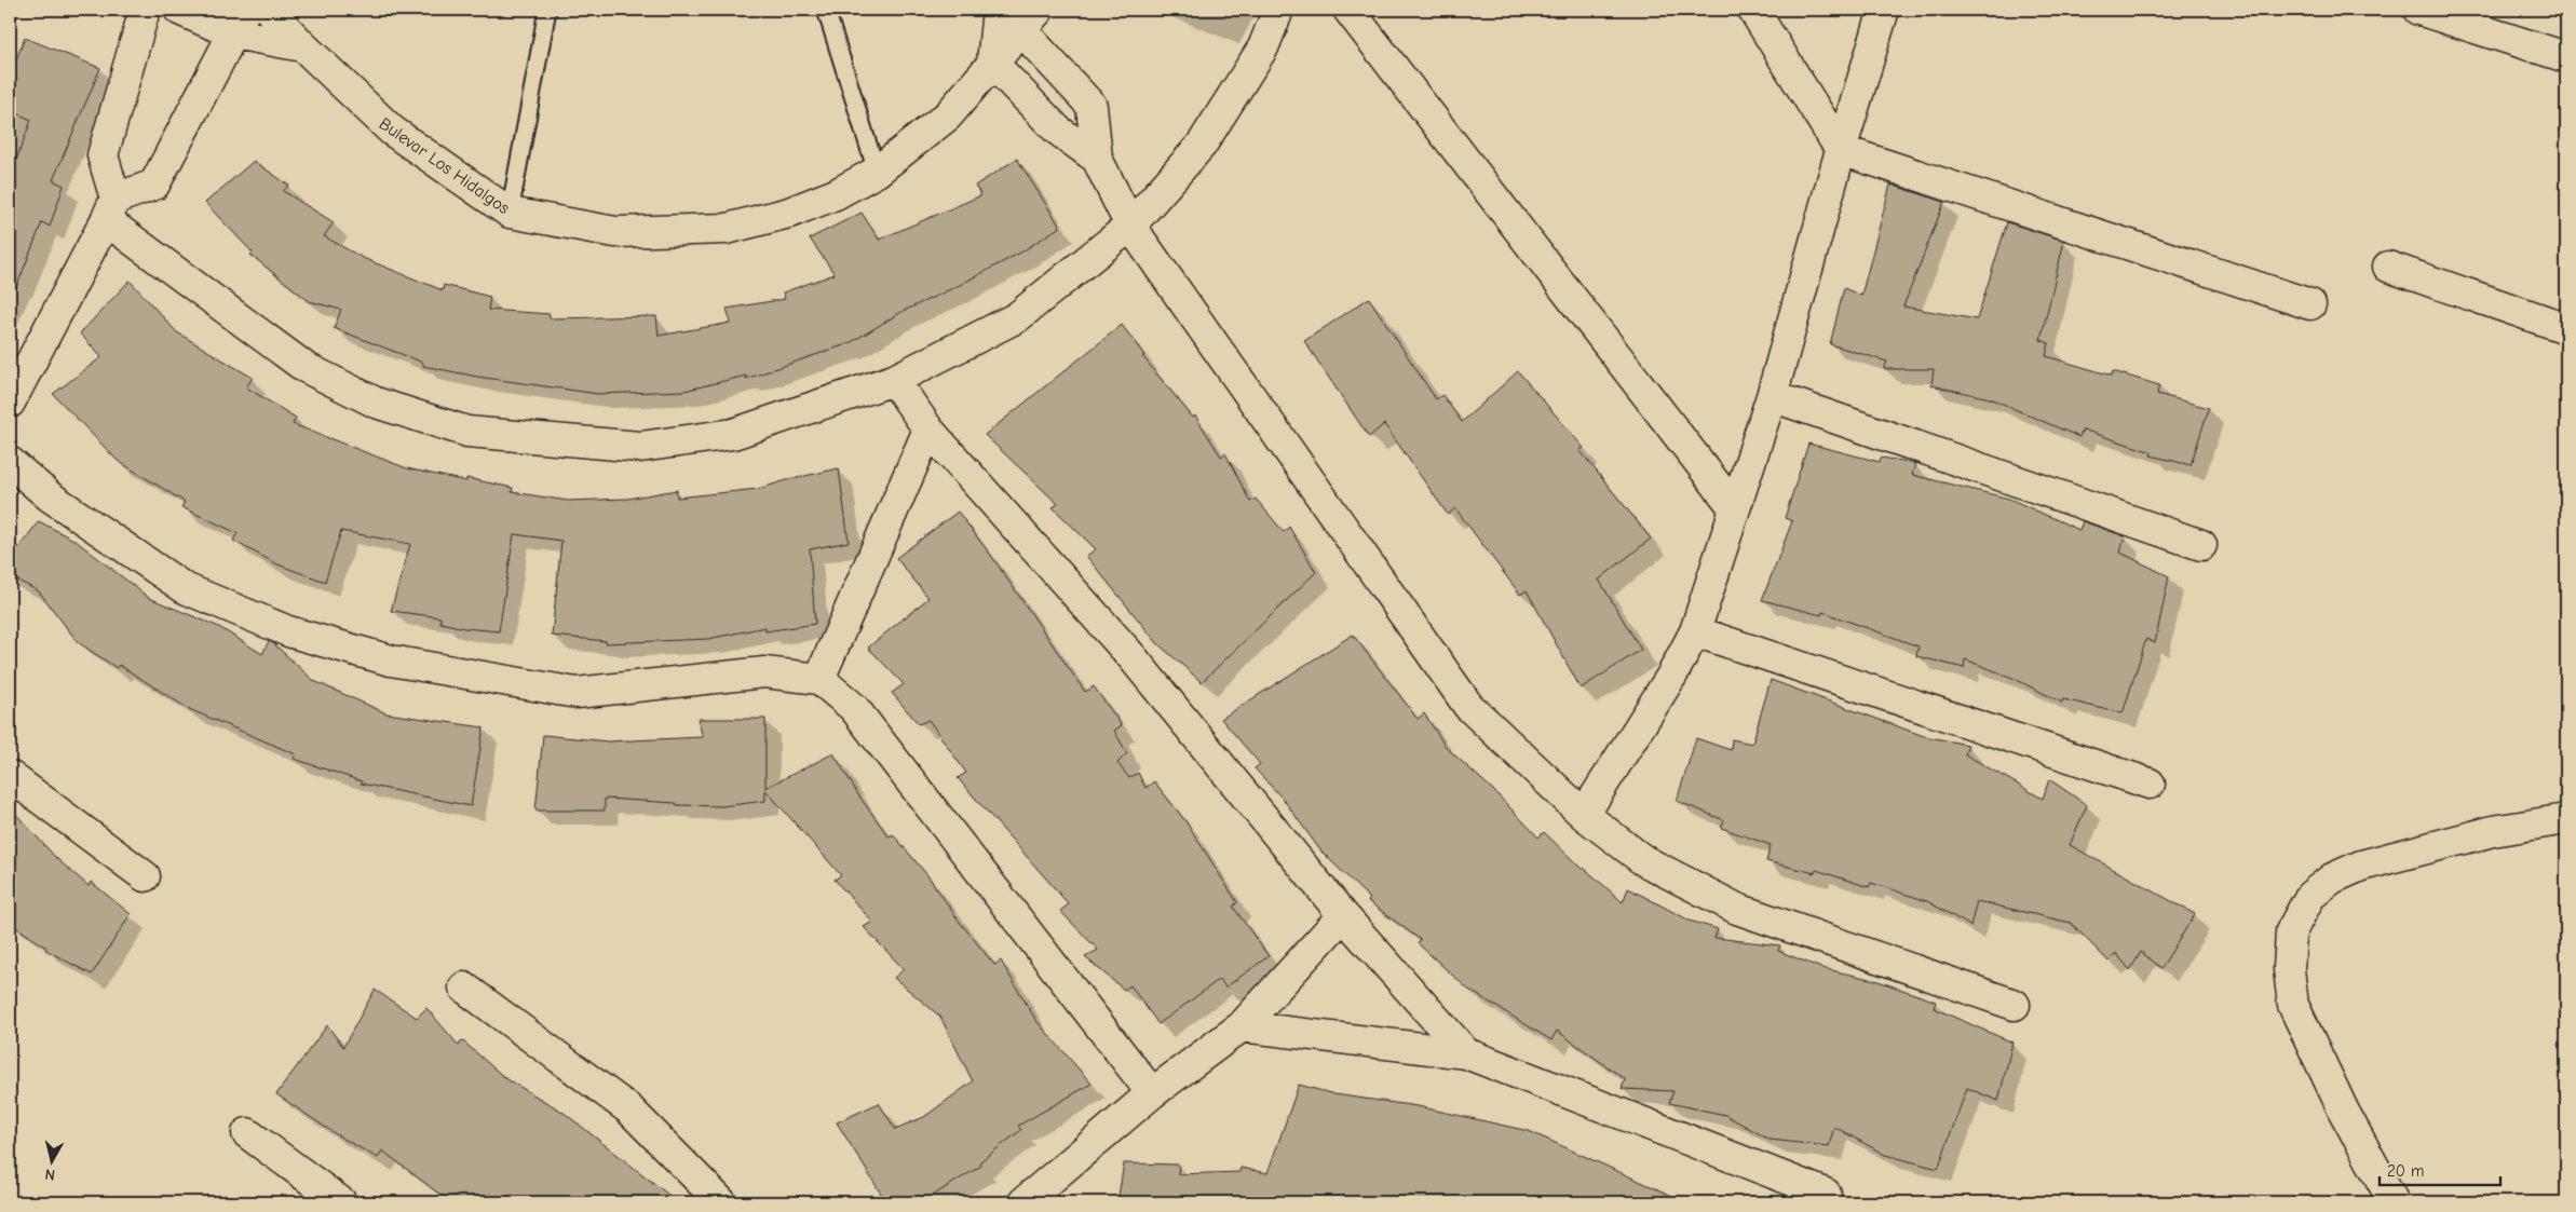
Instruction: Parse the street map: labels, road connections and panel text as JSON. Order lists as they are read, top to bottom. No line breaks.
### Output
{"streets":{"street":["Bulevar Los Hidalgos"]},"scale_bar":"20 m","north":"bottom"}
